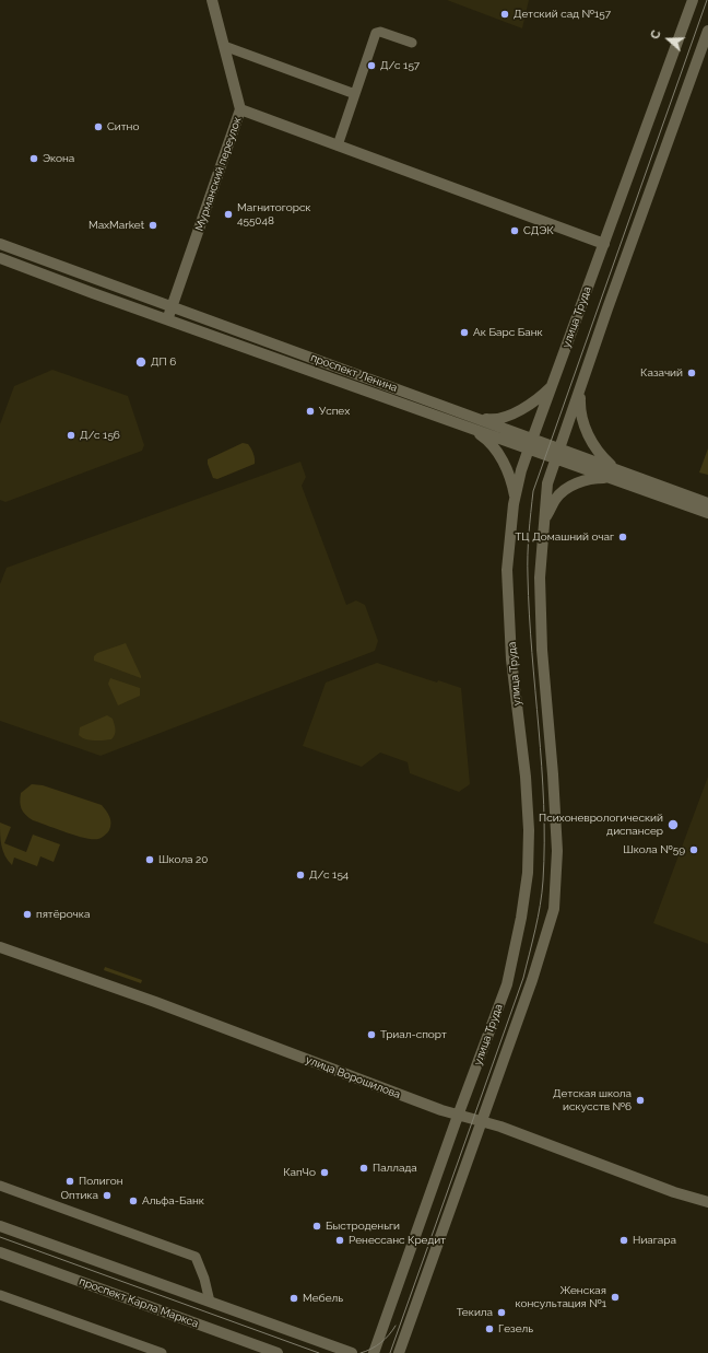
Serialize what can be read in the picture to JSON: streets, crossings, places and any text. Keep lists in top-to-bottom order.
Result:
{
  "streets": {
    "main road": [
      "Мурманский переулок",
      "улица Труда",
      "проспект Ленина",
      "улица Ворошилова",
      "проспект Карла Маркса"
    ]
  },
  "crossings": [
    ["Мурманский переулок", "проспект Ленина"],
    ["улица Труда", "проспект Ленина"],
    ["улица Труда", "улица Ворошилова"]
  ],
  "places": [
    "Детский сад №157",
    "Д/с 157",
    "Ситно",
    "Экона",
    "Магнитогорск 455048",
    "MaxMarket",
    "СДЭК",
    "Ак Барс Банк",
    "ДП 6",
    "Казачий",
    "Успех",
    "Д/с 156",
    "ТЦ Домашний очаг",
    "Психоневрологический диспансер",
    "Школа №59",
    "Школа 20",
    "Д/с 154",
    "пятёрочка",
    "Триал-спорт",
    "Детская школа искусств №6",
    "Паллада",
    "КапЧо",
    "Полигон",
    "Оптика",
    "Альфа-Банк",
    "Быстроденьги",
    "Ренессанс Кредит",
    "Ниагара",
    "Женская консультация №1",
    "Мебель",
    "Текила",
    "Гезель"
  ],
  "north": "left"
}
